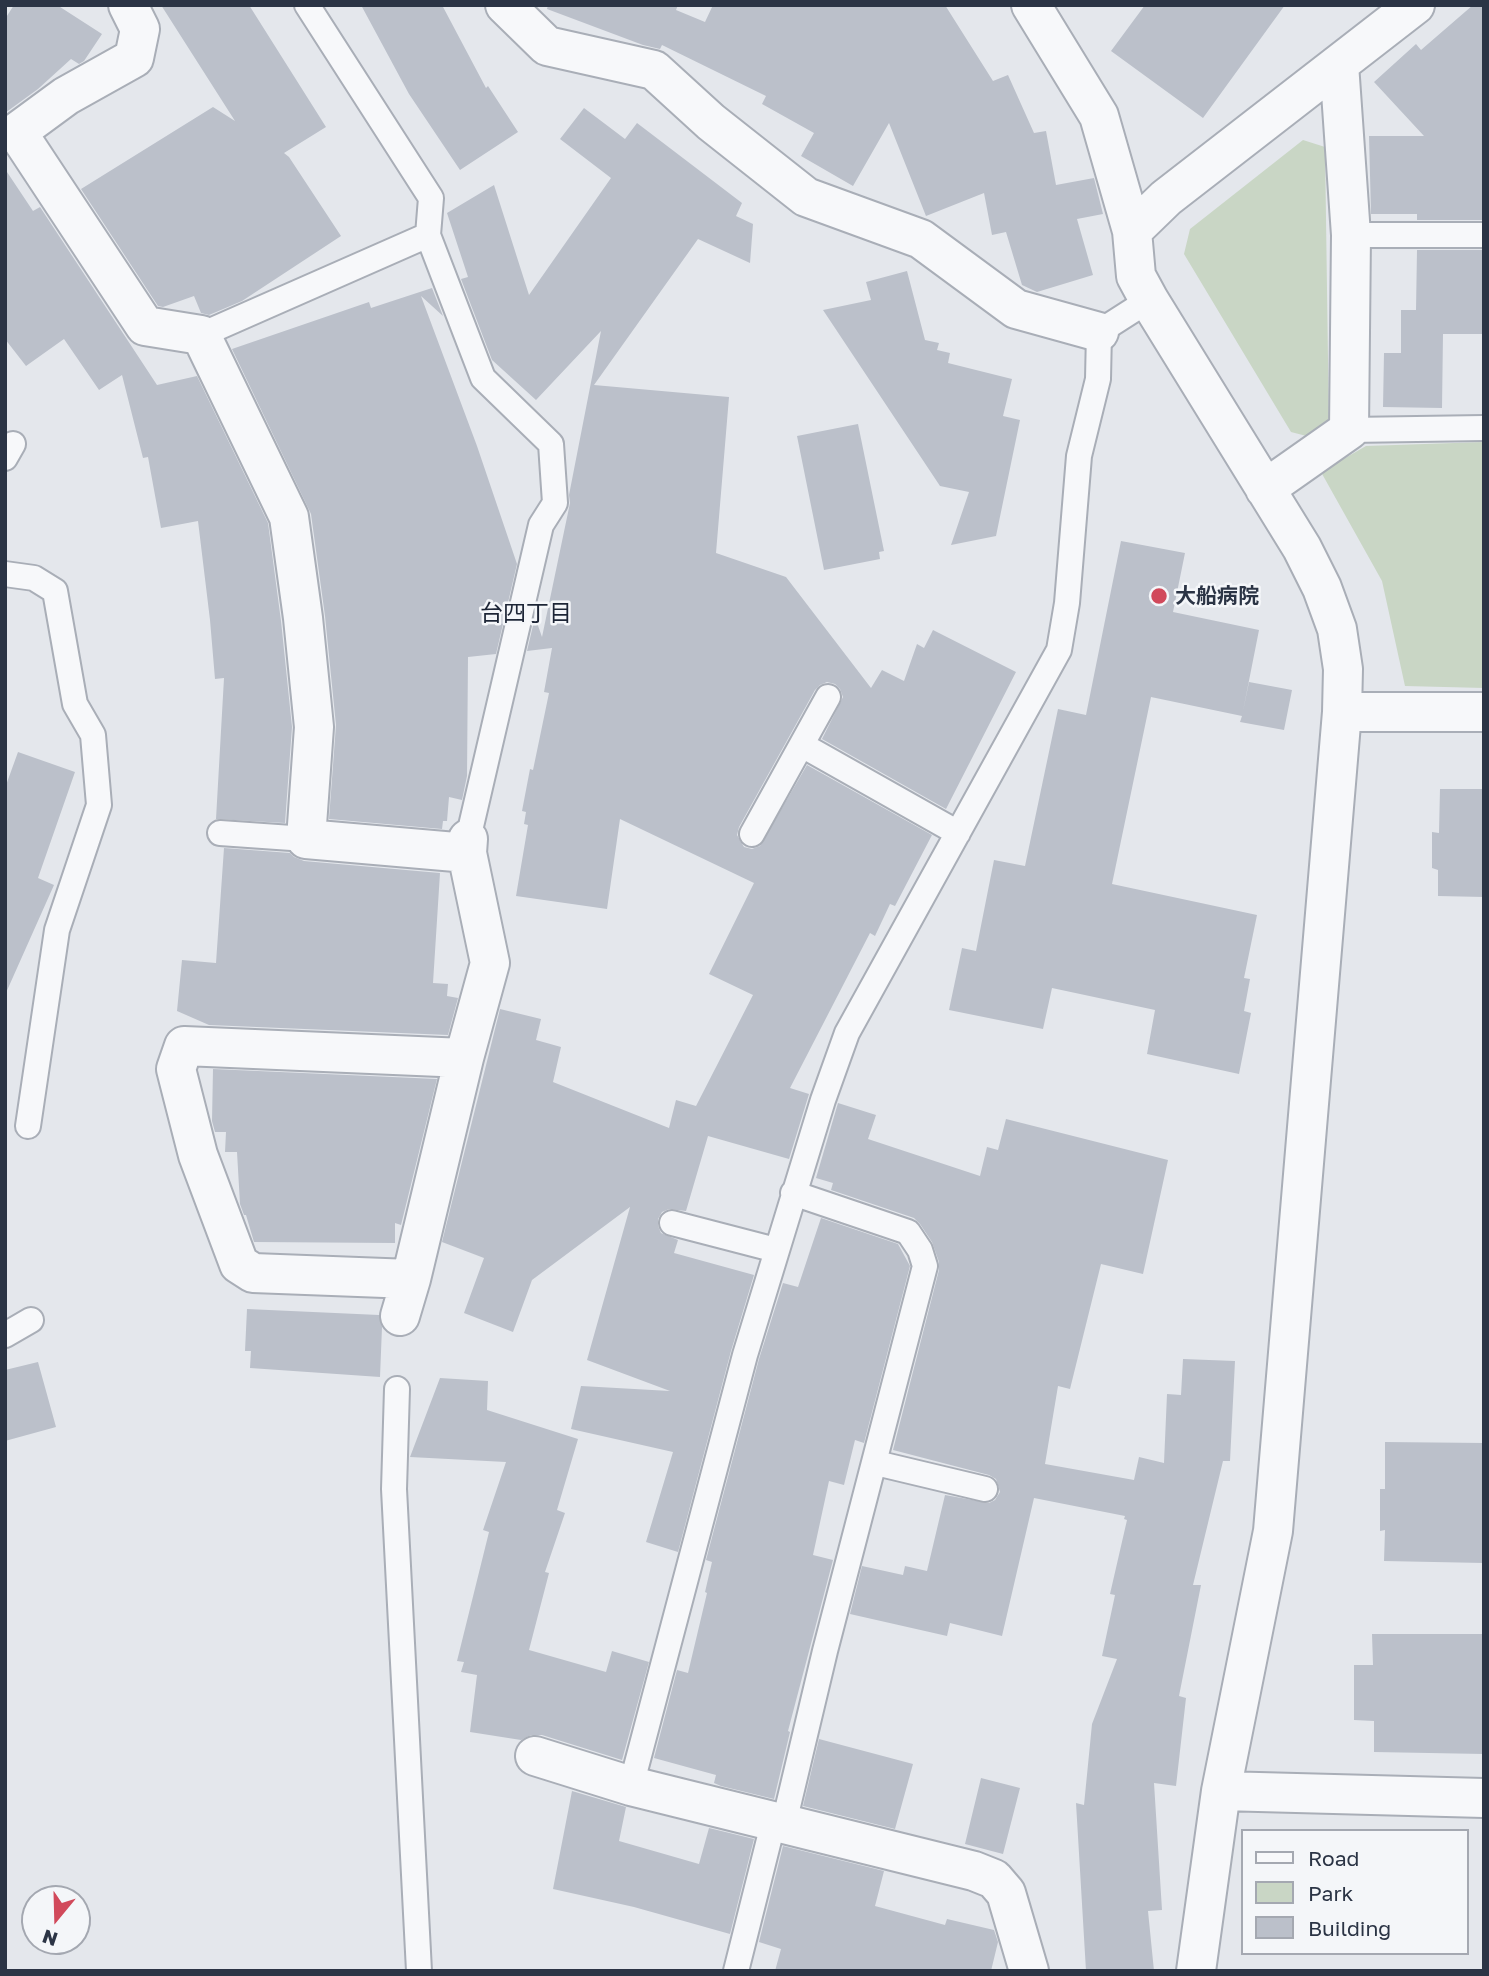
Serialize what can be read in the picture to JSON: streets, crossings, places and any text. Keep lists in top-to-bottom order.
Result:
{
  "districts": ["台四丁目"],
  "places": ["大船病院"],
  "legend": ["Road", "Park", "Building"],
  "north": "bottom"
}
